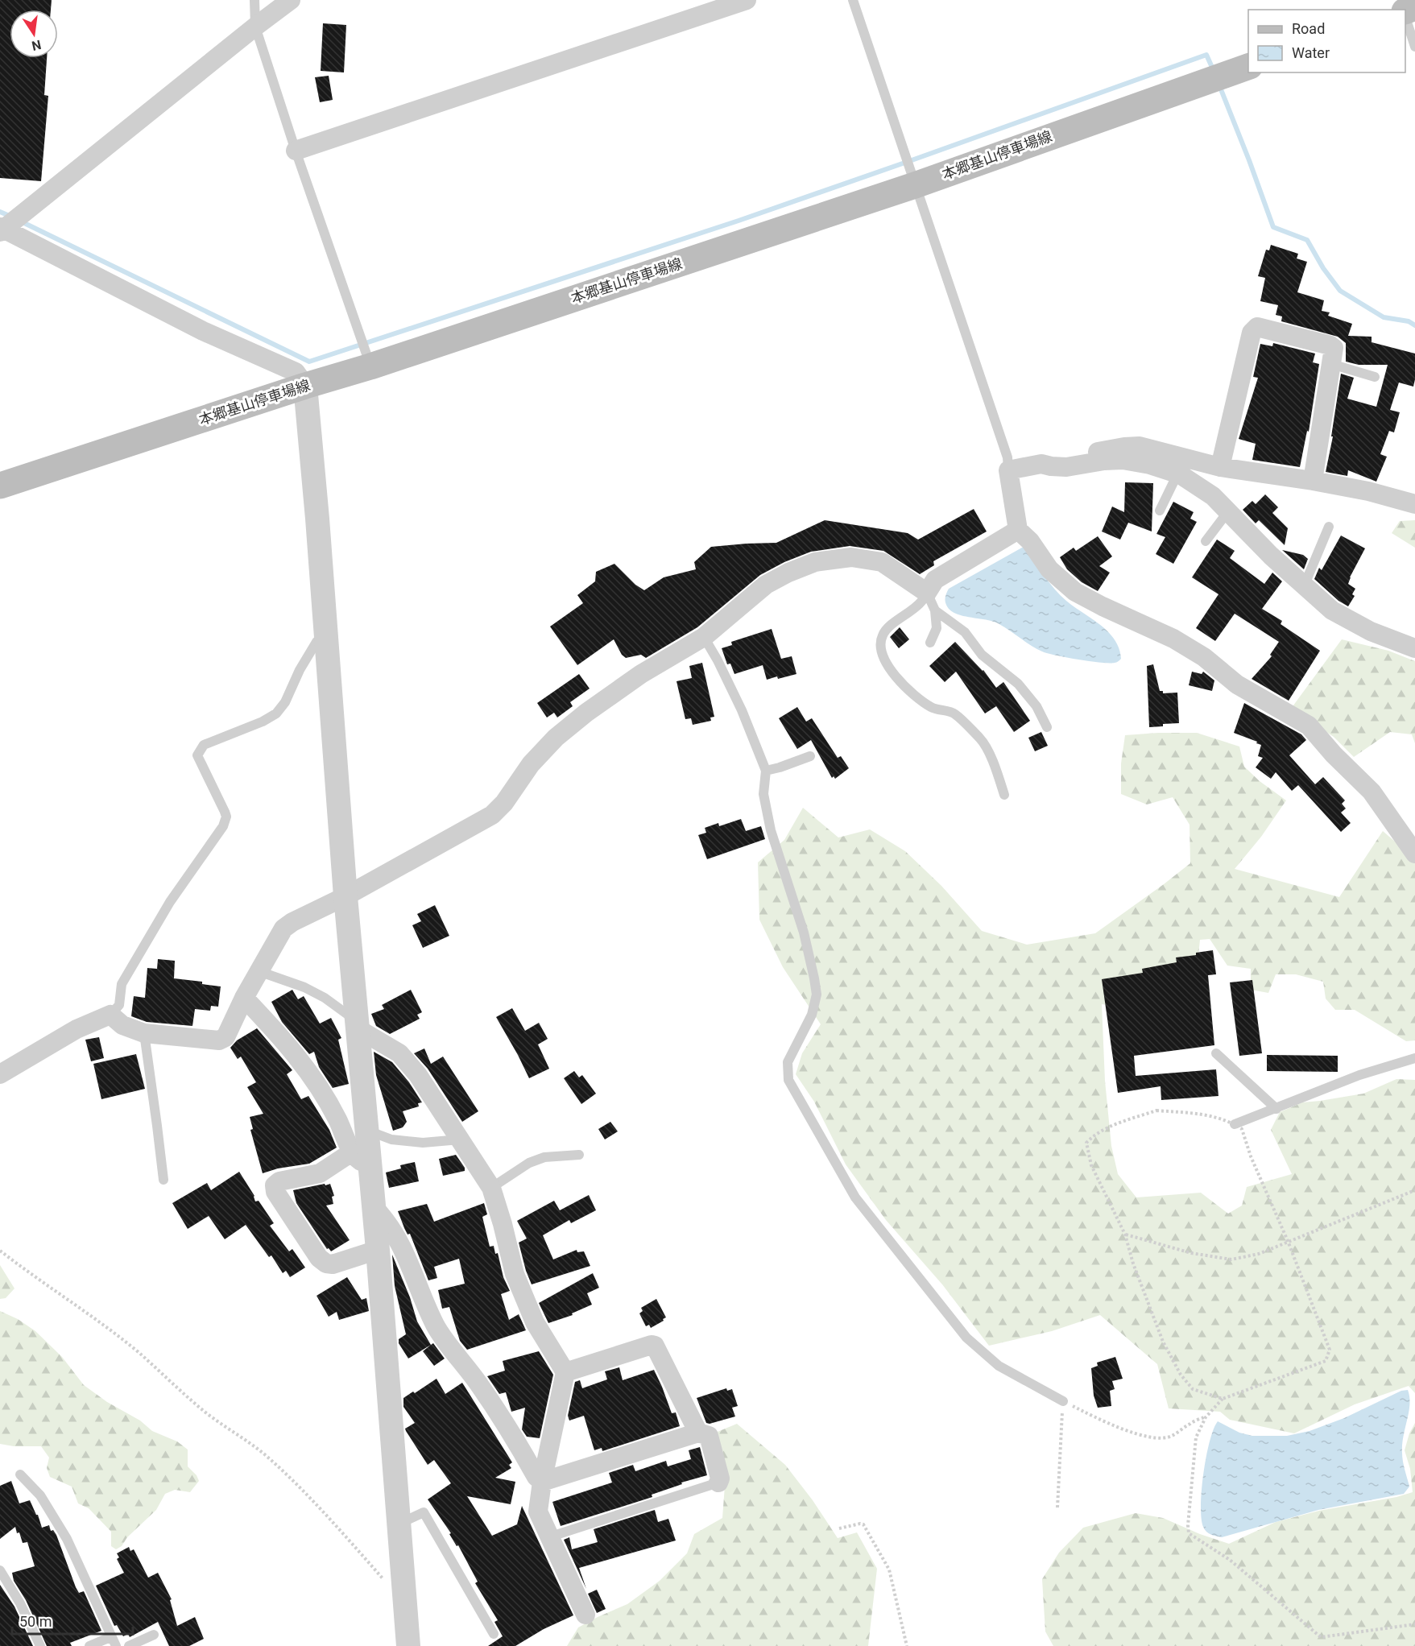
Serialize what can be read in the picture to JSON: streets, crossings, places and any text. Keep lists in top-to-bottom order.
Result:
{
  "streets": {
    "main road": ["本郷基山停車場線"]
  },
  "legend": ["Road", "Water"],
  "scale_bar": "50 m",
  "north": "bottom"
}
